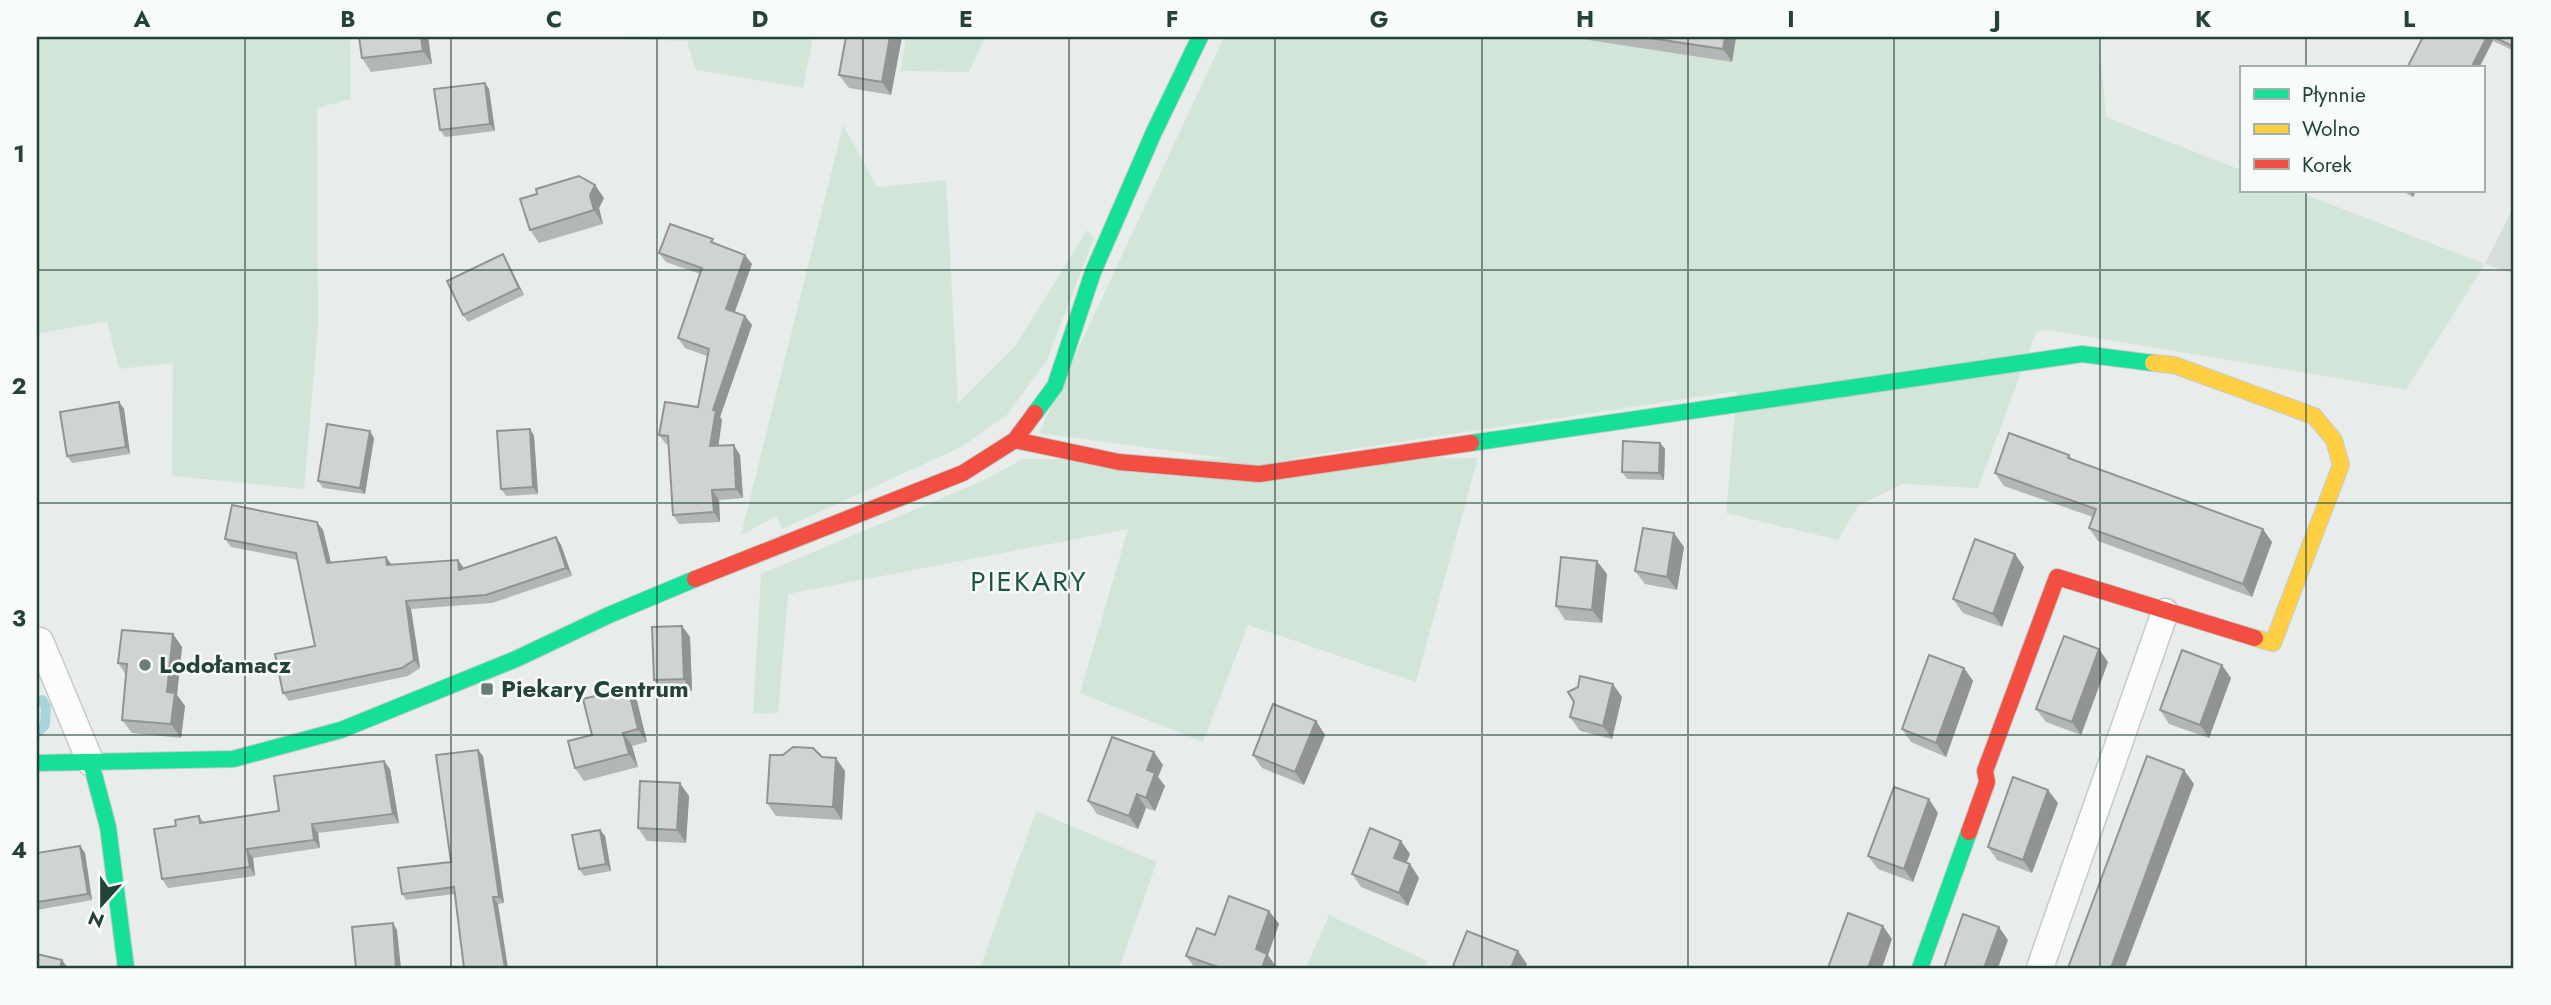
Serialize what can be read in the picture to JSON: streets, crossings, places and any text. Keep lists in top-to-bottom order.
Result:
{
  "districts": ["PIEKARY"],
  "places": {
    "other": ["Lodołamacz"],
    "transit": ["Piekary Centrum"]
  },
  "legend": ["Płynnie", "Wolno", "Korek"],
  "north": "bottom",
  "grid": {
    "columns": [
      "A",
      "B",
      "C",
      "D",
      "E",
      "F",
      "G",
      "H",
      "I",
      "J",
      "K",
      "L"
    ],
    "rows": [
      "1",
      "2",
      "3",
      "4"
    ]
  }
}
